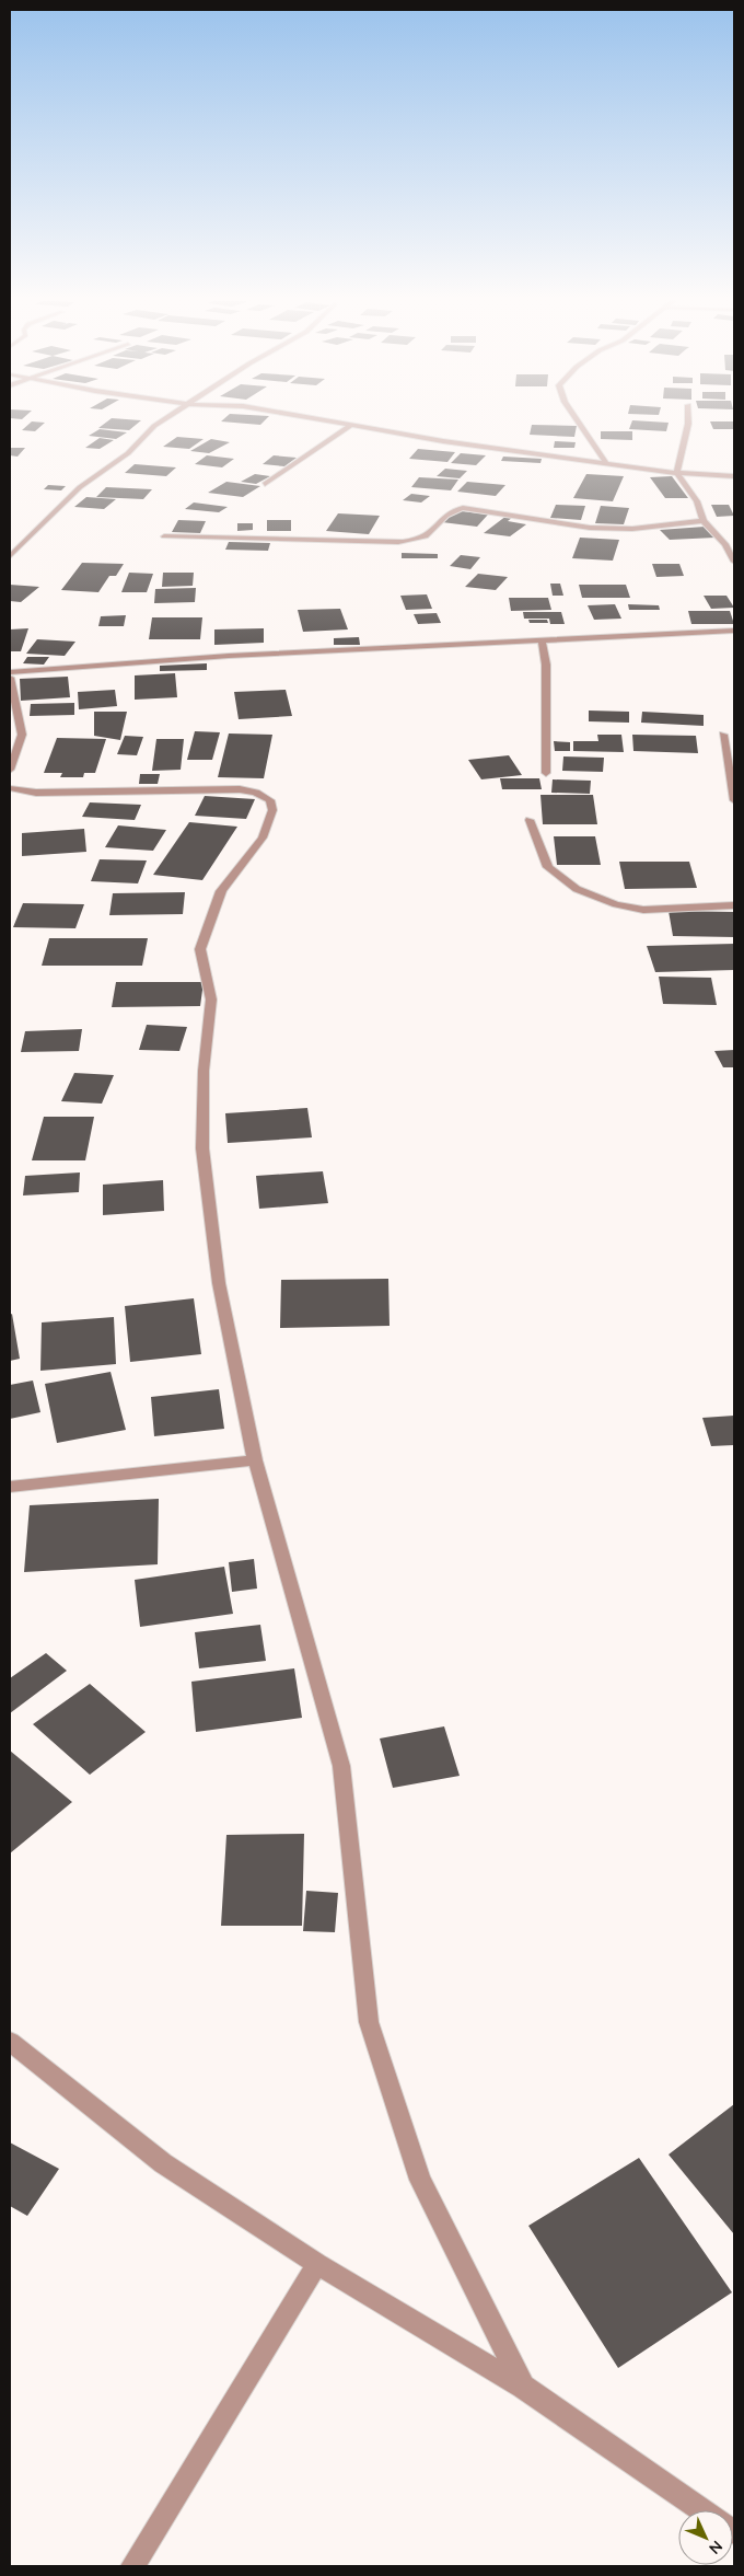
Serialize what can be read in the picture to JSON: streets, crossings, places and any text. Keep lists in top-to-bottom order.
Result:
{
  "north": "bottom right"
}
